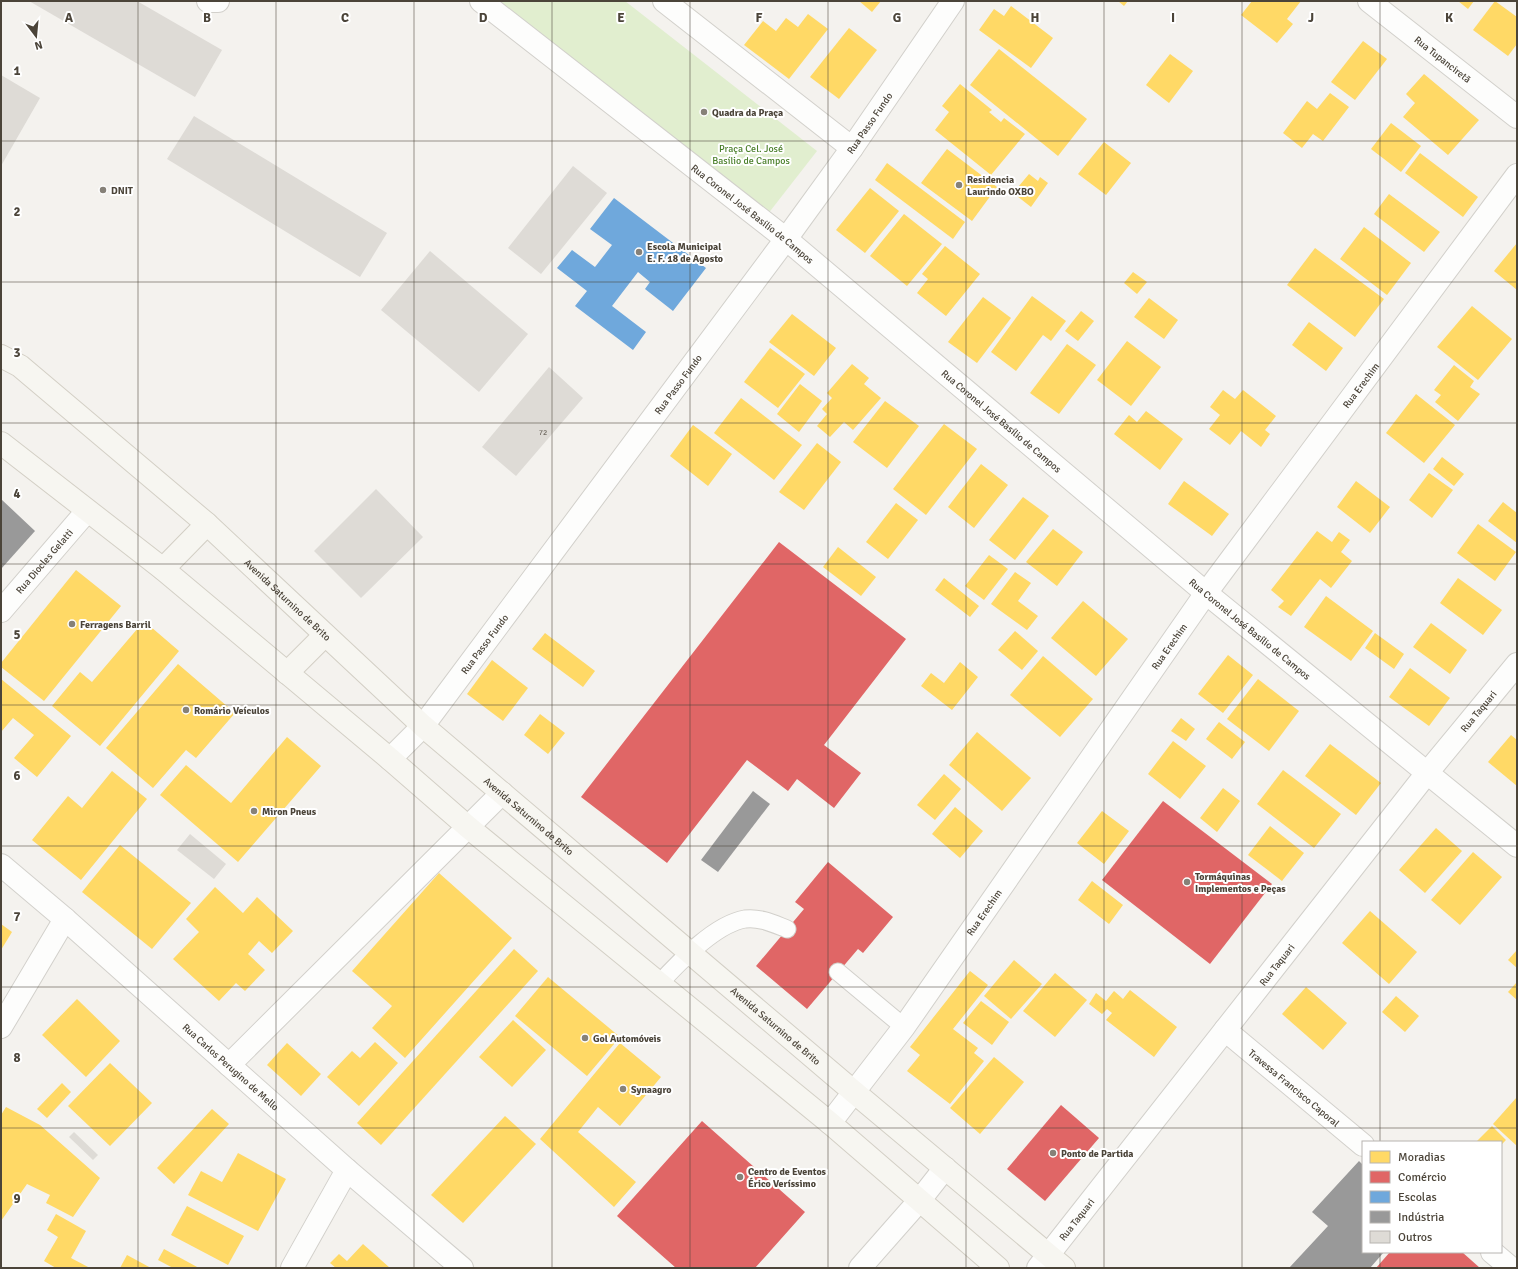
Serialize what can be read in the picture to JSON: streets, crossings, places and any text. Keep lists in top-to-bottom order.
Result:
{
  "streets": {
    "main road": ["Avenida Saturnino de Brito"],
    "street": [
      "Rua Tupanciretã",
      "Rua Passo Fundo",
      "Rua Coronel José Basílio de Campos",
      "Rua Erechim",
      "Rua Diocles Gelatti",
      "Rua Taquari",
      "Rua Carlos Perugino de Mello",
      "Travessa Francisco Caporal"
    ]
  },
  "crossings": [
    ["Rua Passo Fundo", "Rua Coronel José Basílio de Campos"],
    ["Rua Passo Fundo", "Avenida Saturnino de Brito"],
    ["Rua Coronel José Basílio de Campos", "Rua Erechim"],
    ["Rua Coronel José Basílio de Campos", "Rua Taquari"],
    ["Rua Erechim", "Avenida Saturnino de Brito"],
    ["Avenida Saturnino de Brito", "Rua Taquari"],
    ["Rua Taquari", "Travessa Francisco Caporal"]
  ],
  "parks": ["Praça Cel. José Basílio de Campos"],
  "places": [
    "Quadra da Praça",
    "Residencia Laurindo OXBO",
    "DNIT",
    "Escola Municipal E. F. 18 de Agosto",
    "Ferragens Barril",
    "Romário Veículos",
    "Miron Pneus",
    "Tormáquinas Implementos e Peças",
    "Gol Automóveis",
    "Synaagro",
    "Ponto de Partida",
    "Centro de Eventos Érico Veríssimo"
  ],
  "house_numbers": ["72"],
  "legend": [
    "Moradias",
    "Comércio",
    "Escolas",
    "Indústria",
    "Outros"
  ],
  "north": "bottom",
  "grid": {
    "columns": [
      "A",
      "B",
      "C",
      "D",
      "E",
      "F",
      "G",
      "H",
      "I",
      "J",
      "K"
    ],
    "rows": [
      "1",
      "2",
      "3",
      "4",
      "5",
      "6",
      "7",
      "8",
      "9"
    ]
  }
}
